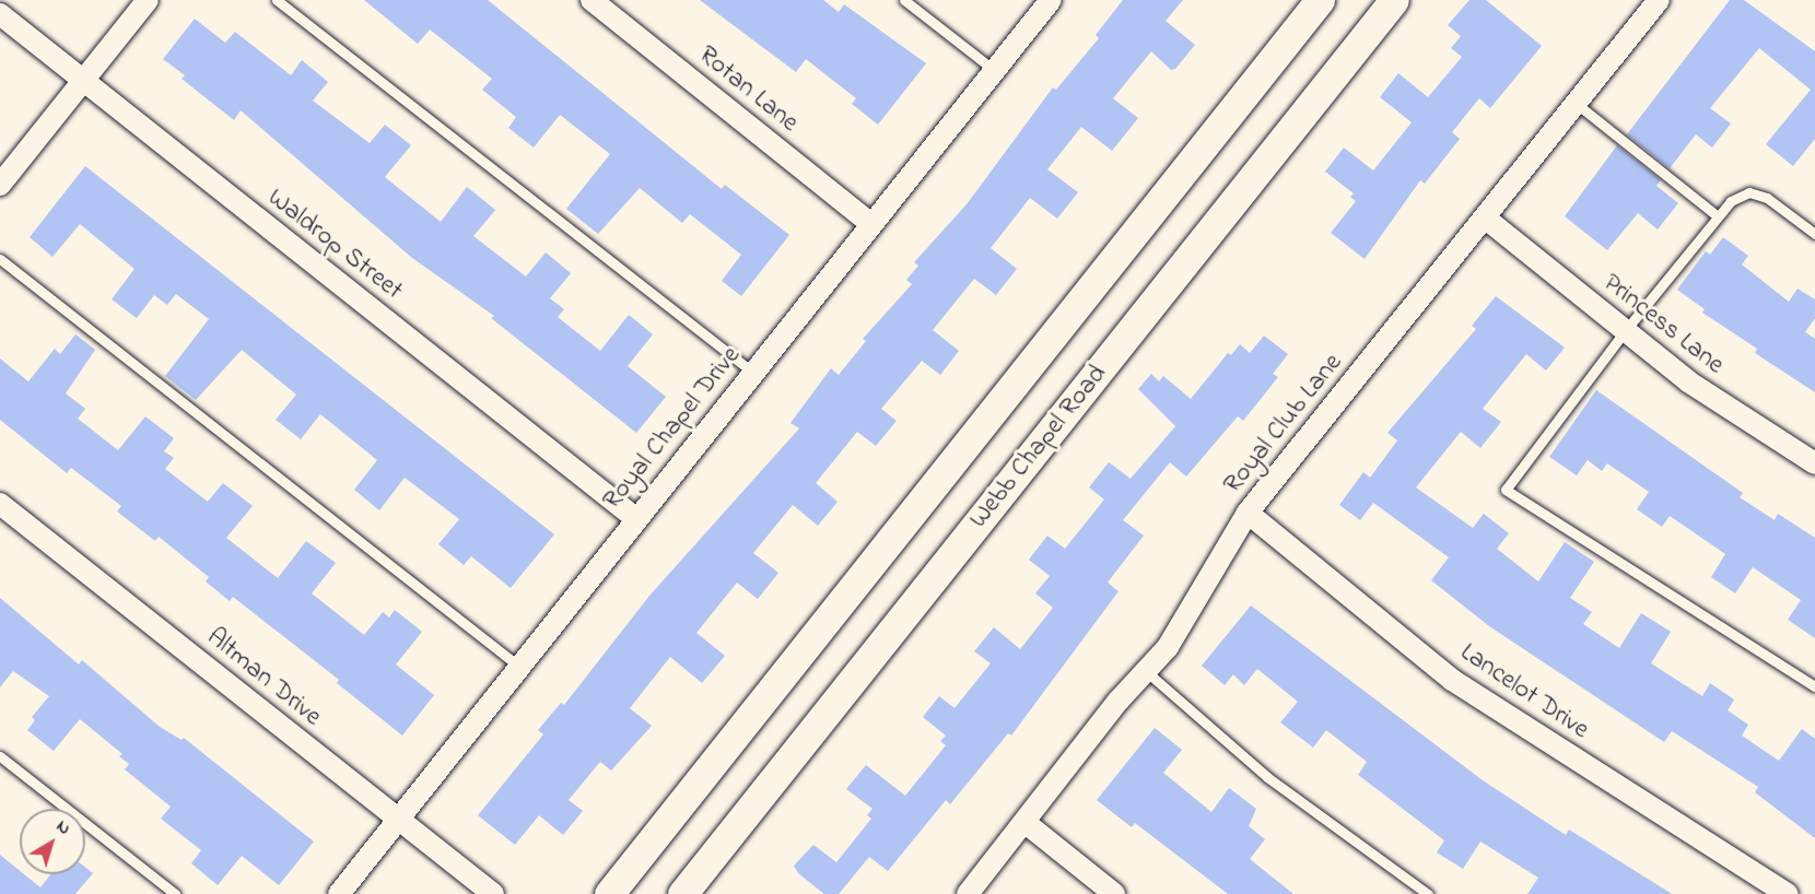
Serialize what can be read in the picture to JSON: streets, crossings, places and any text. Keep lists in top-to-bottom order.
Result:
{
  "streets": {
    "main road": ["Webb Chapel Road"],
    "street": [
      "Rotan Lane",
      "Waldrop Street",
      "Princess Lane",
      "Royal Club Lane",
      "Royal Chapel Drive",
      "Altman Drive",
      "Lancelot Drive"
    ]
  },
  "crossings": [
    ["Rotan Lane", "Royal Chapel Drive"],
    ["Waldrop Street", "Royal Chapel Drive"],
    ["Princess Lane", "Royal Club Lane"],
    ["Royal Club Lane", "Lancelot Drive"],
    ["Royal Chapel Drive", "Altman Drive"]
  ],
  "north": "top right"
}
